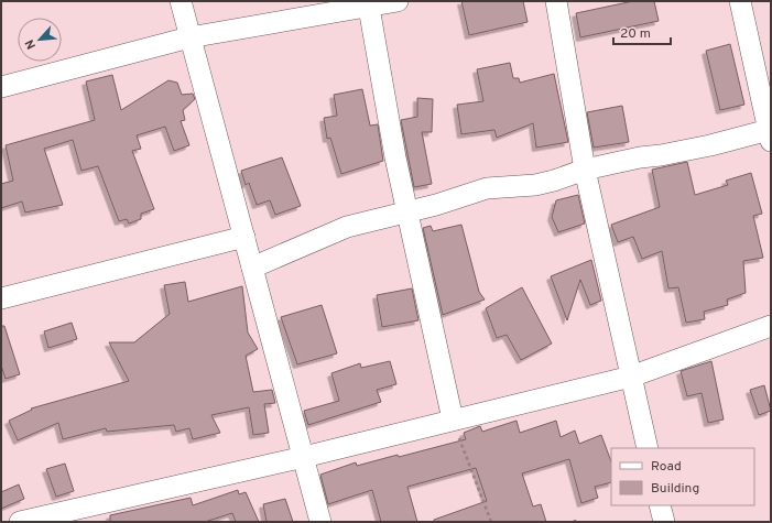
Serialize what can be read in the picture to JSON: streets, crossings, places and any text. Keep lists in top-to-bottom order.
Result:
{
  "legend": ["Road", "Building"],
  "scale_bar": "20 m",
  "north": "bottom left"
}
